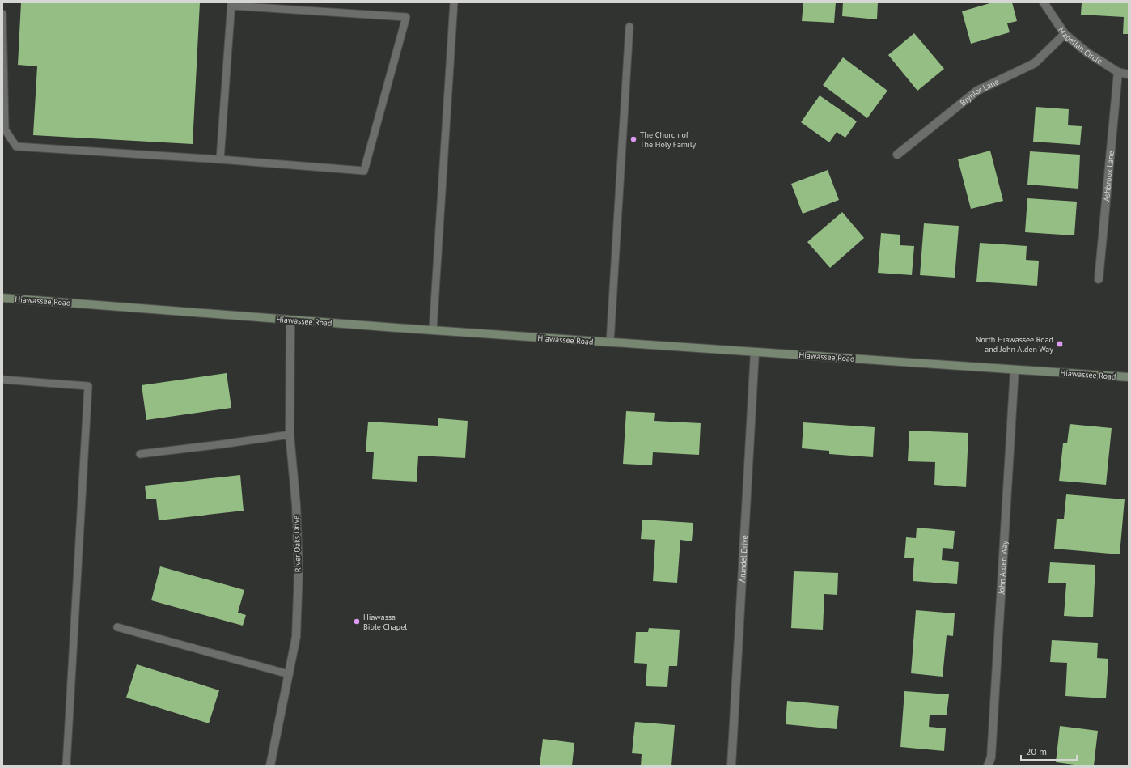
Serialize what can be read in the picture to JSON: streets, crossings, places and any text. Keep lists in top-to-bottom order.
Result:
{
  "streets": {
    "main road": ["Hiawassee Road"],
    "street": [
      "Magellan Circle",
      "Brynlor Lane",
      "Ashbrook Lane",
      "River Oaks Drive",
      "Arundel Drive",
      "John Alden Way"
    ]
  },
  "crossings": [
    ["Magellan Circle", "Brynlor Lane"],
    ["Magellan Circle", "Ashbrook Lane"],
    ["Hiawassee Road", "River Oaks Drive"],
    ["Hiawassee Road", "Arundel Drive"],
    ["Hiawassee Road", "John Alden Way"]
  ],
  "places": {
    "other": ["The Church of The Holy Family", "Hiawassa Bible Chapel"],
    "transit": ["North Hiawassee Road and John Alden Way"]
  },
  "scale_bar": "20 m"
}
